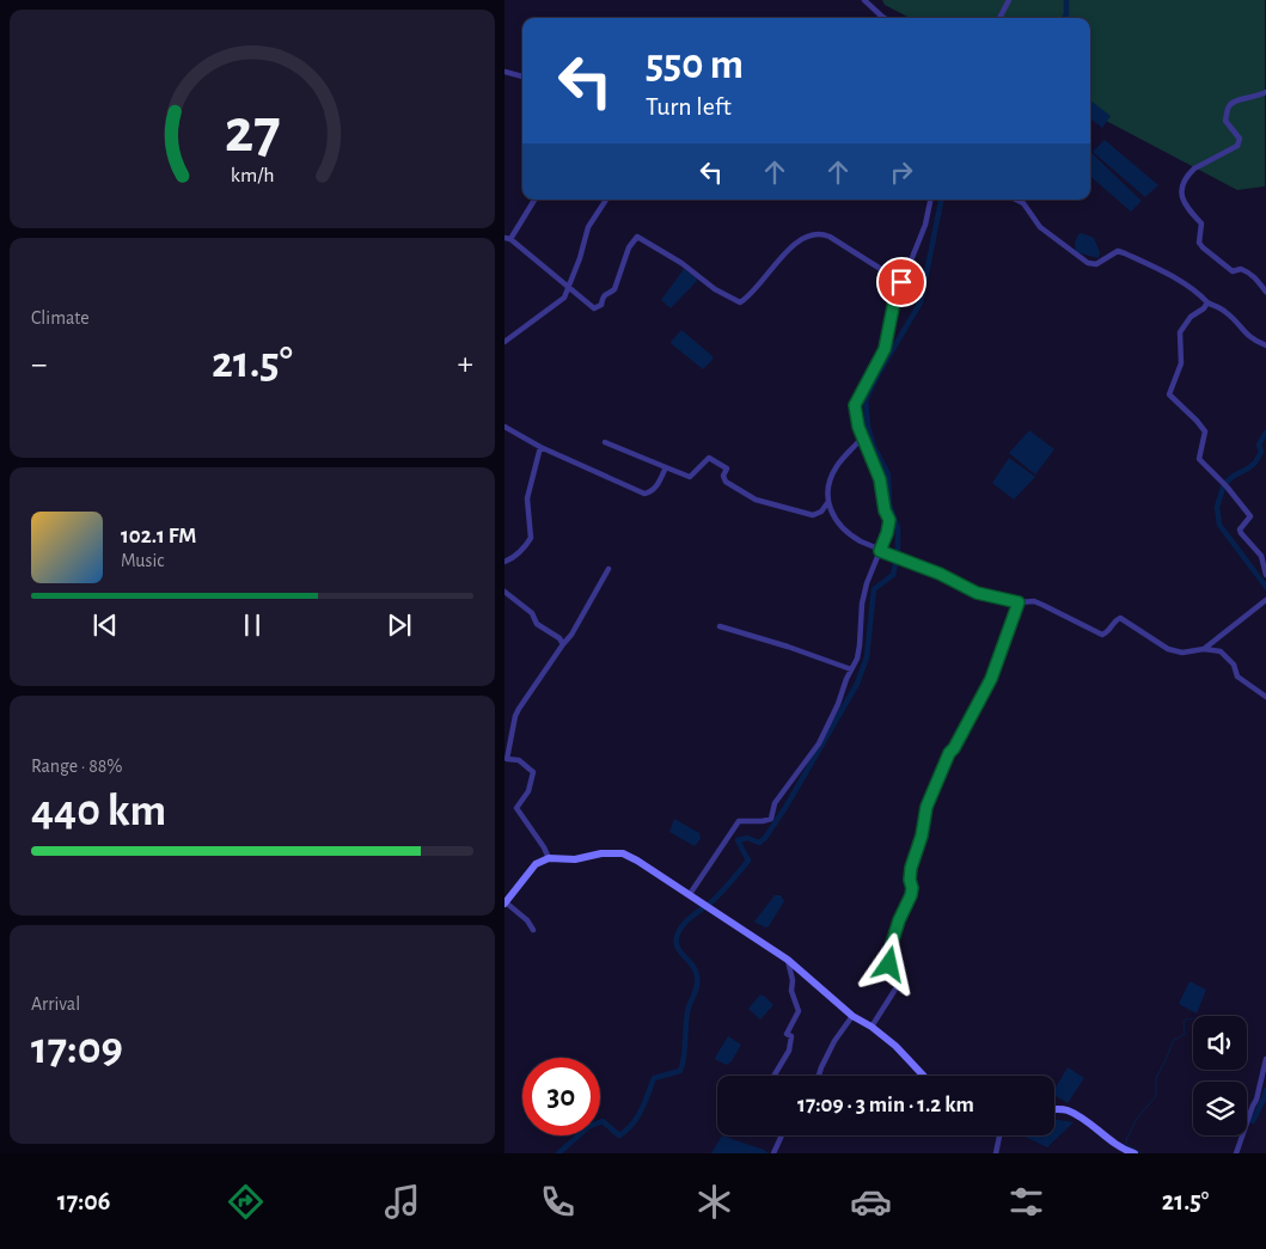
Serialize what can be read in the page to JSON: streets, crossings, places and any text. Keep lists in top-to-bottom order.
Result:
{
  "page": {
    "turn": ["550 m", "Turn left"],
    "tile": [
      "Climate",
      ["Range · 88%", "440 km"],
      ["Arrival", "17:09"]
    ],
    "heat": ["−", "21.5°", "+"],
    "song": ["102.1 FM", "Music"],
    "limit": "30",
    "trip": "17:09 · 3 min · 1.2 km",
    "tabs": ["17:06", "21.5°"],
    "gauge": ["27", "km/h"]
  }
}
